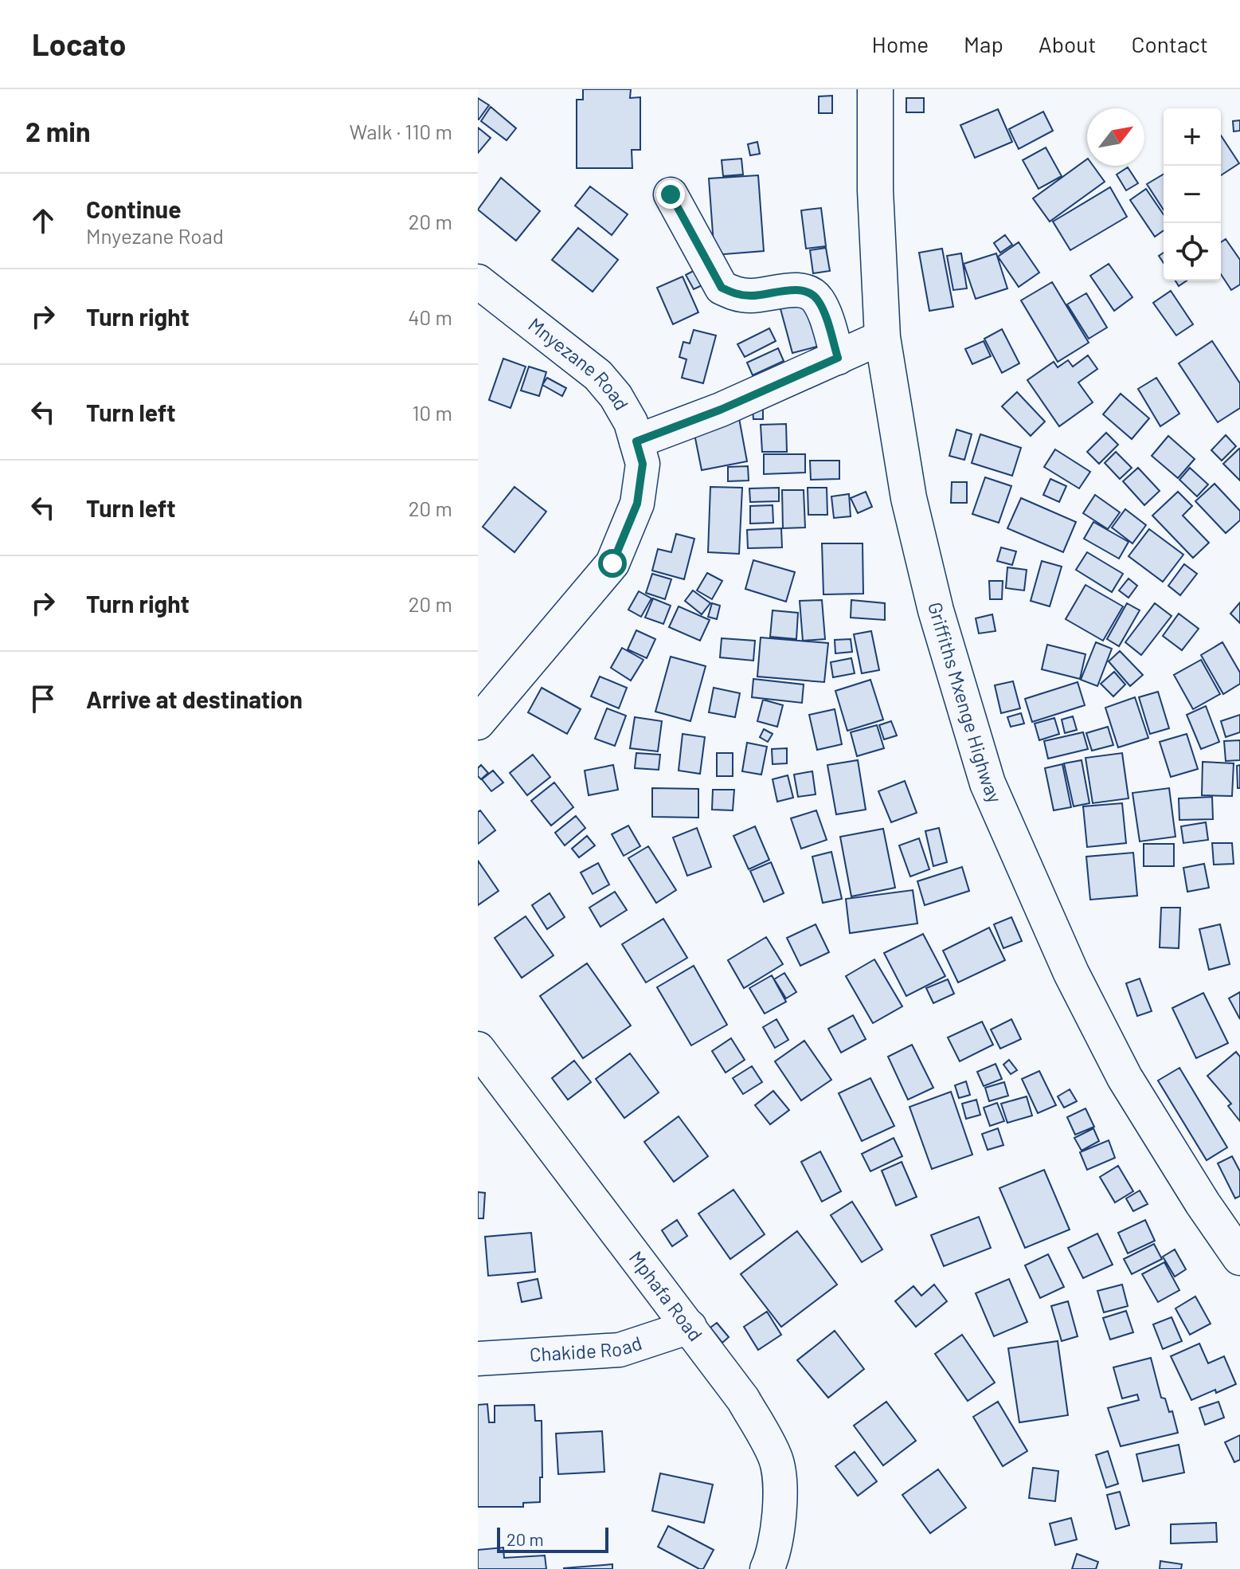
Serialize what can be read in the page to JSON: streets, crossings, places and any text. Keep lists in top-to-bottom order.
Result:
{
  "streets": {
    "street": [
      "Mnyezane Road",
      "Griffiths Mxenge Highway",
      "Mphafa Road",
      "Chakide Road"
    ]
  },
  "crossings": [
    ["Mphafa Road", "Chakide Road"]
  ],
  "scale_bar": "20 m",
  "north": "top right",
  "page": {
    "header": "Locato",
    "nav": [
      "Home",
      "Map",
      "About",
      "Contact"
    ],
    "heading": ["2 min", "Walk · 110 m"],
    "map_buttons": ["+", "−"],
    "list": [
      ["Continue", "Mnyezane Road", "20 m"],
      ["Turn right", "40 m"],
      ["Turn left", "10 m"],
      ["Turn left", "20 m"],
      ["Turn right", "20 m"],
      "Arrive at destination"
    ],
    "scale": "20 m"
  }
}
